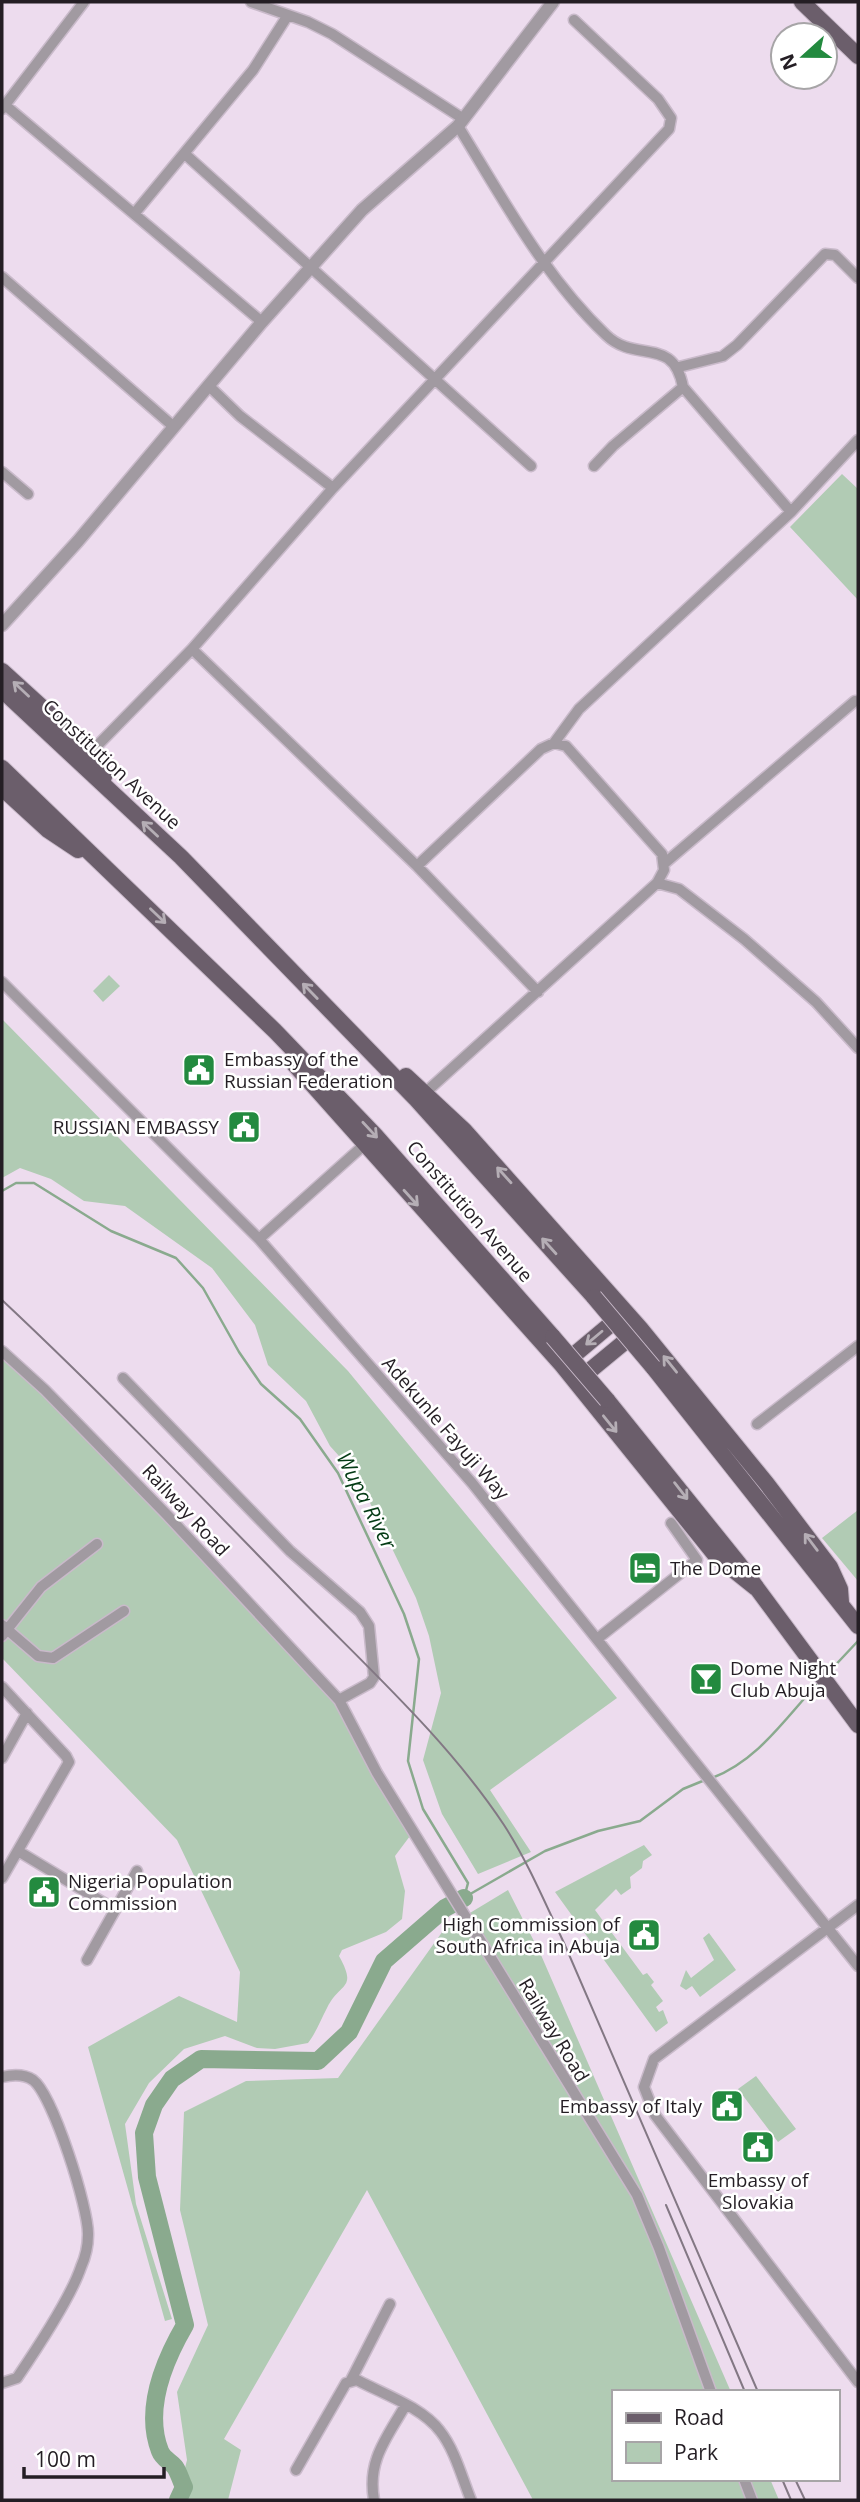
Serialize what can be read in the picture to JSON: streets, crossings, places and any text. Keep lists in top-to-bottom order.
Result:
{
  "streets": {
    "main road": ["Constitution Avenue"],
    "street": ["Adekunle Fayuji Way", "Railway Road"]
  },
  "water": ["Wupa River"],
  "places": {
    "public building": [
      "Embassy of the Russian Federation",
      "RUSSIAN EMBASSY",
      "Nigeria Population Commission",
      "High Commission of South Africa in Abuja",
      "Embassy of Italy",
      "Embassy of Slovakia"
    ],
    "hotel": ["The Dome"],
    "bar": ["Dome Night Club Abuja"]
  },
  "legend": ["Road", "Park"],
  "scale_bar": "100 m",
  "north": "left"
}
